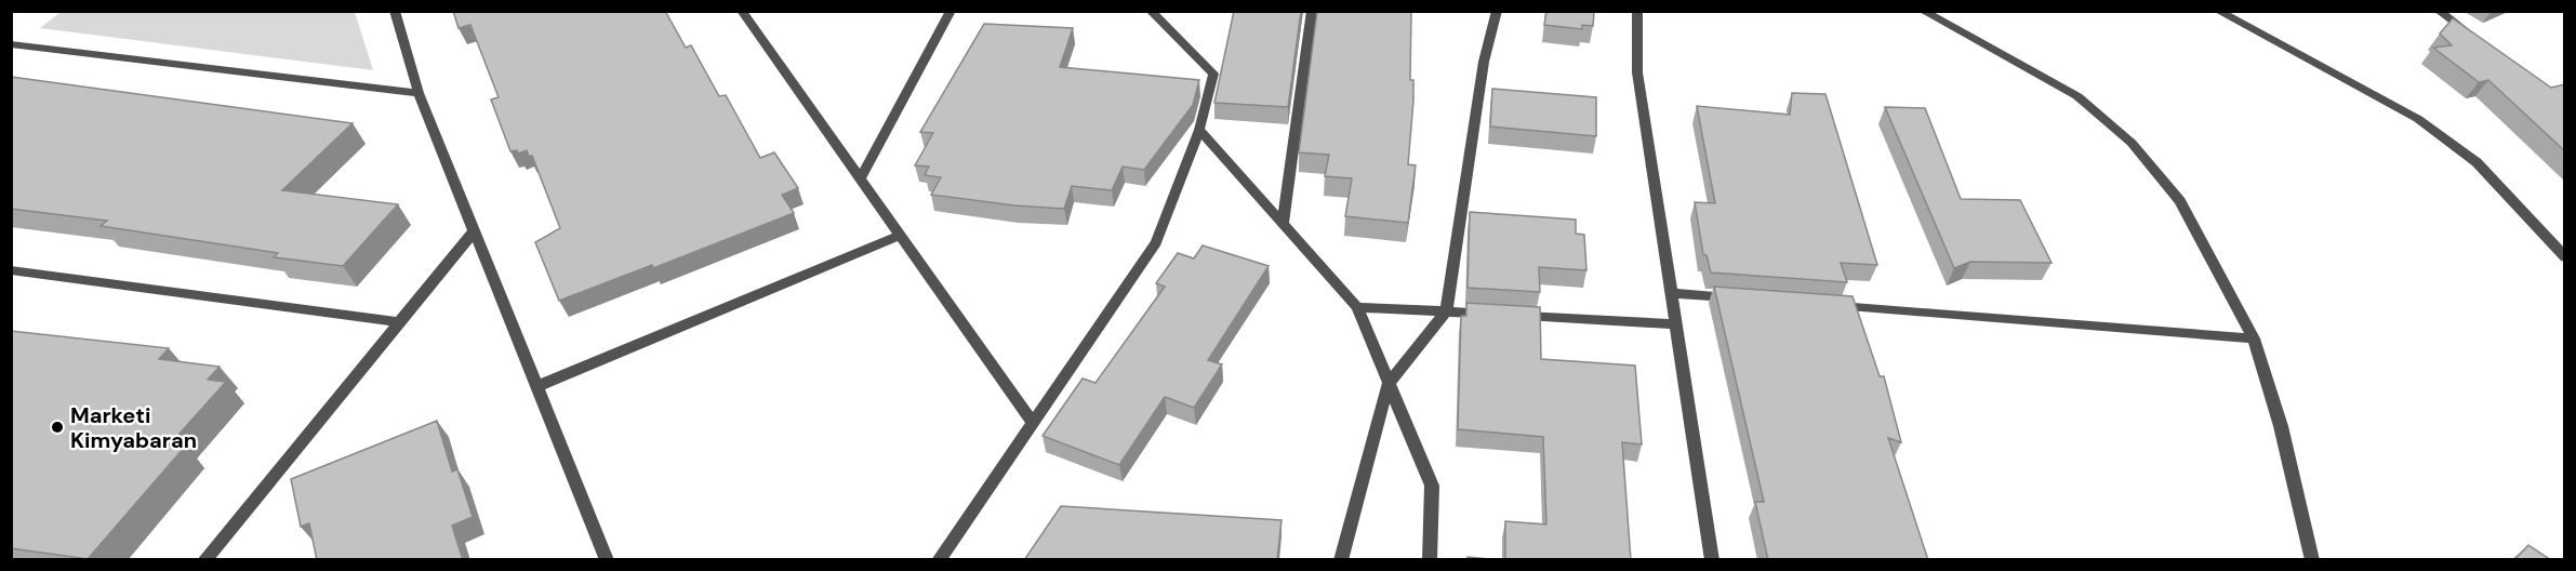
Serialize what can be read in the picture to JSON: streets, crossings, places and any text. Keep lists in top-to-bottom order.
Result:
{
  "places": ["Marketi Kimyabaran"]
}
